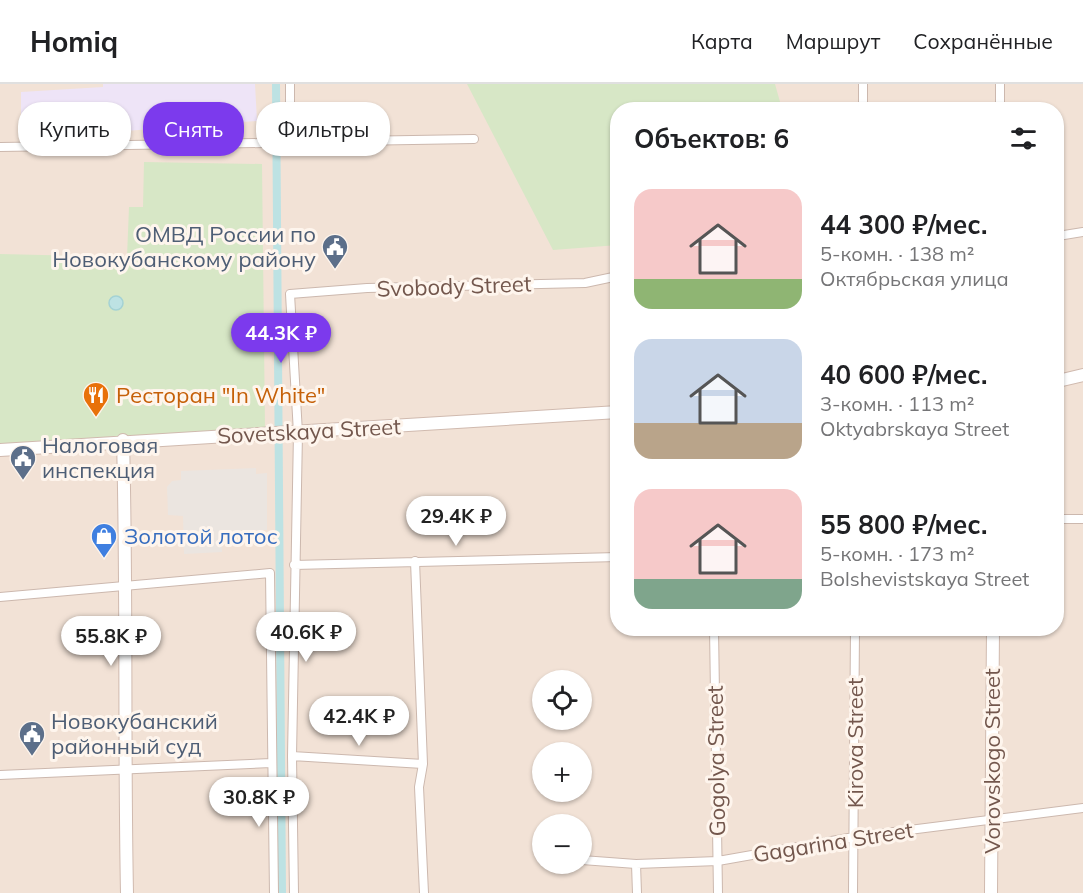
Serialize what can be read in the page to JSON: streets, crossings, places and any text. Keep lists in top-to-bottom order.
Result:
{
  "streets": {
    "main road": ["Sovetskaya Street", "Vorovskogo Street"],
    "street": [
      "Svobody Street",
      "Kirova Street",
      "Gogolya Street",
      "Gagarina Street"
    ]
  },
  "crossings": [
    ["Svobody Street", "Sovetskaya Street"],
    ["Kirova Street", "Gagarina Street"],
    ["Gogolya Street", "Gagarina Street"],
    ["Vorovskogo Street", "Gagarina Street"]
  ],
  "places": {
    "public building": ["ОМВД России по Новокубанскому району", "Налоговая инспекция", "Новокубанский районный суд"],
    "restaurant": ["Ресторан \"In White\""],
    "shop": ["Золотой лотос"]
  },
  "page": {
    "header": "Homiq",
    "nav": ["Карта", "Маршрут", "Сохранённые"],
    "chip": ["Купить", "Снять", "Фильтры"],
    "heading": "Объектов: 6",
    "list": [
      {
        "name": "44 300 ₽/мес.",
        "note": "5-комн. · 138 m² · Октябрьская улица"
      },
      {
        "name": "40 600 ₽/мес.",
        "note": "3-комн. · 113 m² · Oktyabrskaya Street"
      },
      {
        "name": "55 800 ₽/мес.",
        "note": "5-комн. · 173 m² · Bolshevistskaya Street"
      }
    ],
    "price": [
      "44.3K ₽",
      "29.4K ₽",
      "40.6K ₽",
      "55.8K ₽",
      "42.4K ₽",
      "30.8K ₽"
    ],
    "map_buttons": ["+", "−"]
  }
}
